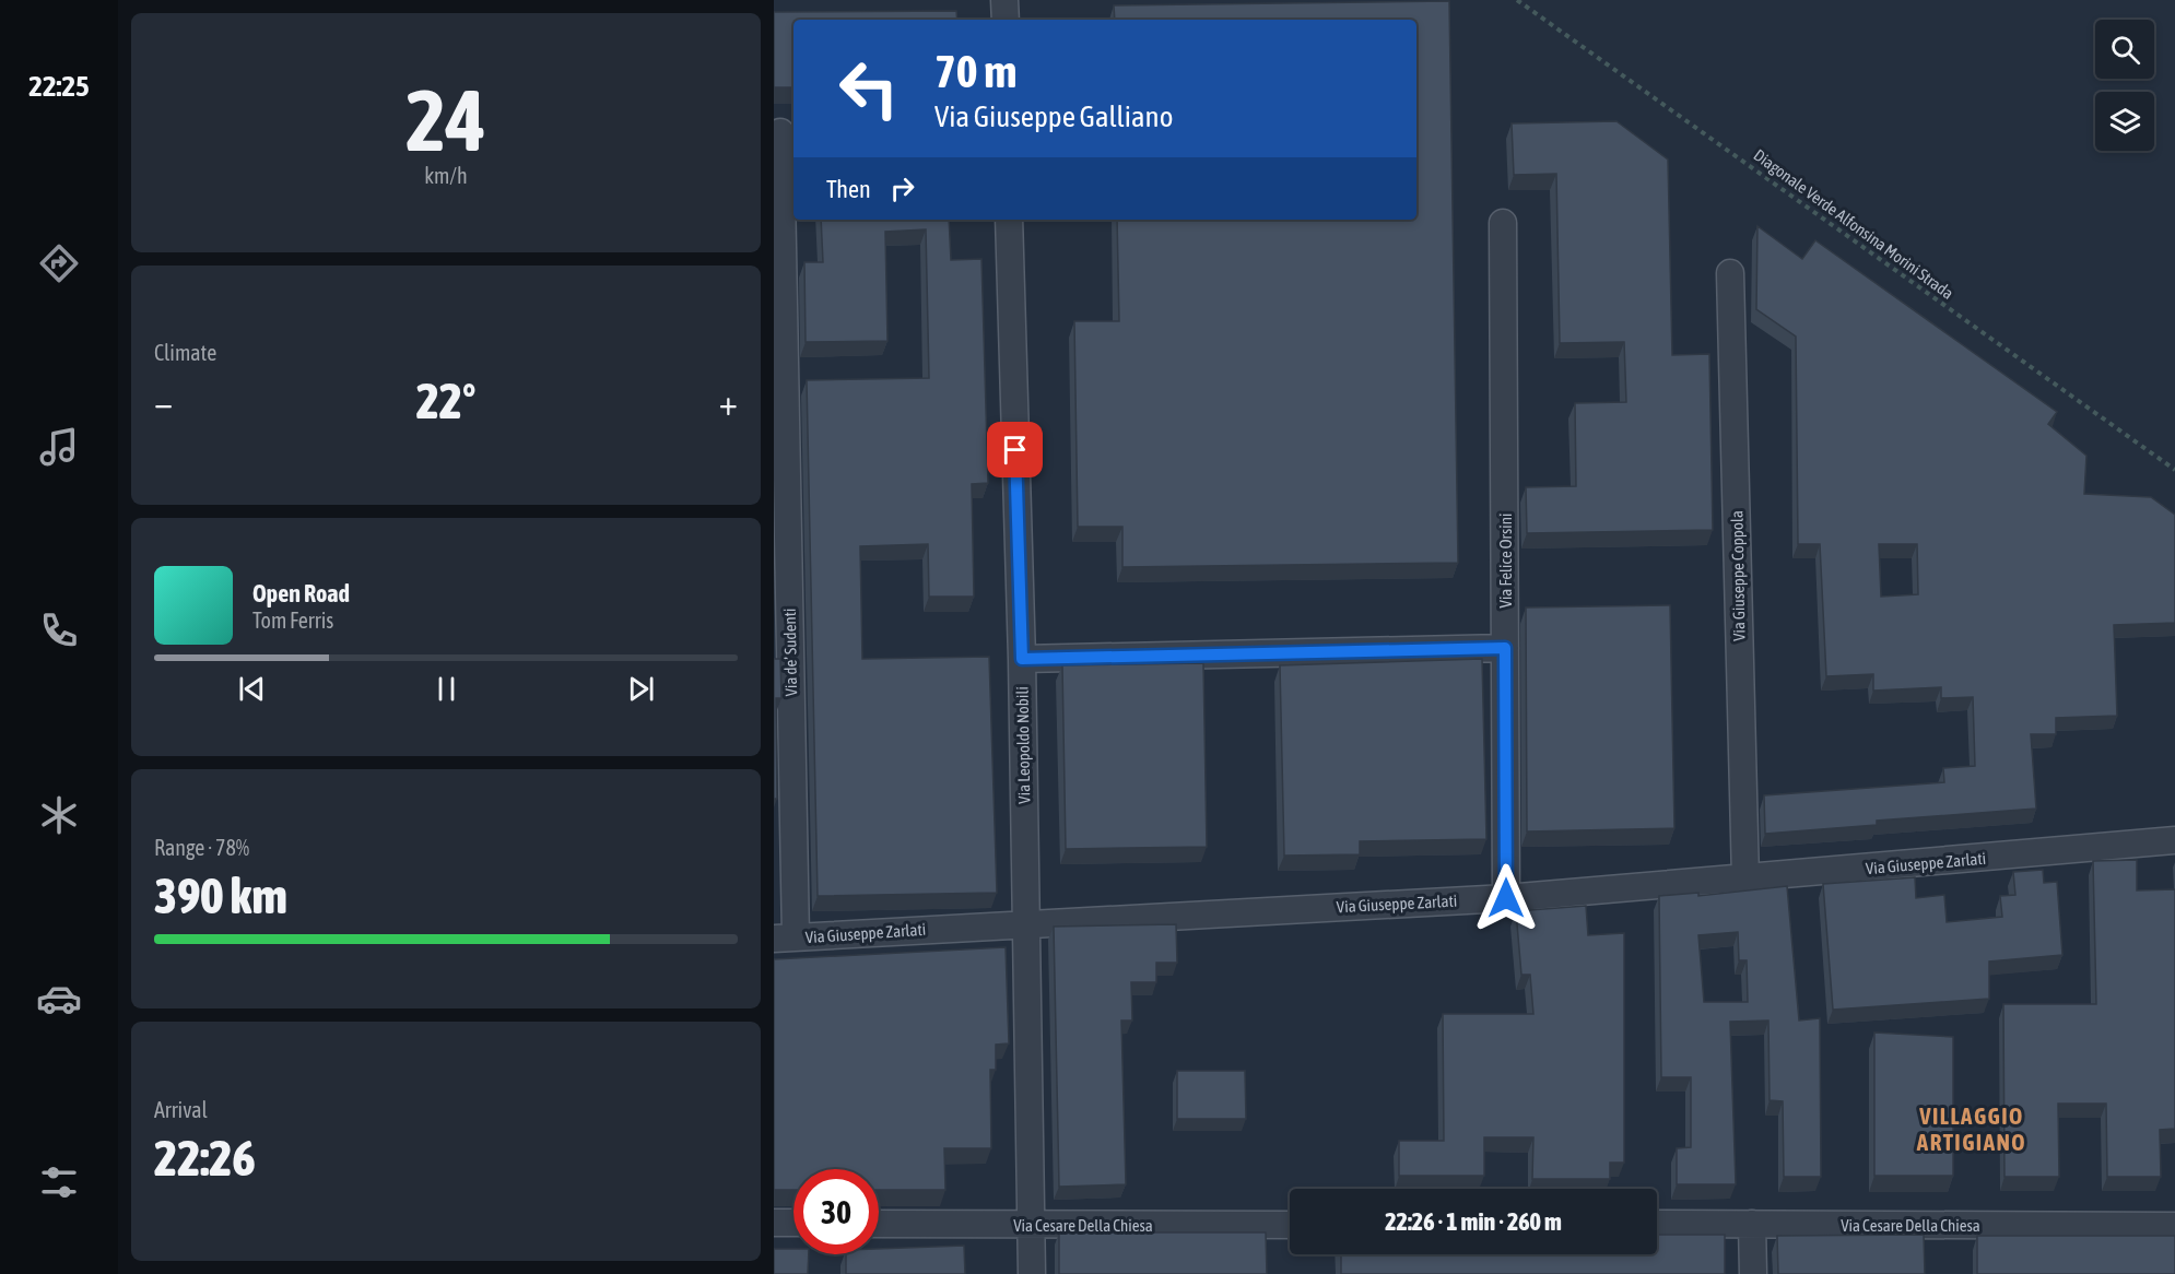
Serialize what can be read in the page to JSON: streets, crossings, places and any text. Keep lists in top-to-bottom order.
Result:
{
  "streets": {
    "street": [
      "Via Felice Orsini",
      "Via Giuseppe Coppola",
      "Via de’ Sudenti",
      "Via Leopoldo Nobili",
      "Via Giuseppe Zarlati",
      "Via Cesare Della Chiesa"
    ],
    "path": ["Diagonale Verde Alfonsina Morini Strada"]
  },
  "crossings": [
    ["Via Felice Orsini", "Via Giuseppe Zarlati"],
    ["Via Giuseppe Coppola", "Via Giuseppe Zarlati"],
    ["Via de’ Sudenti", "Via Giuseppe Zarlati"],
    ["Via Leopoldo Nobili", "Via Giuseppe Zarlati"],
    ["Via Leopoldo Nobili", "Via Cesare Della Chiesa"]
  ],
  "districts": ["VILLAGGIO ARTIGIANO"],
  "page": {
    "tabs": "22:25",
    "tile": [
      ["24", "km/h"],
      "Climate",
      ["Range · 78%", "390 km"],
      ["Arrival", "22:26"]
    ],
    "turn": ["70 m", "Via Giuseppe Galliano"],
    "then": "Then",
    "heat": ["−", "22°", "+"],
    "song": ["Open Road", "Tom Ferris"],
    "limit": "30",
    "trip": "22:26 · 1 min · 260 m"
  }
}
